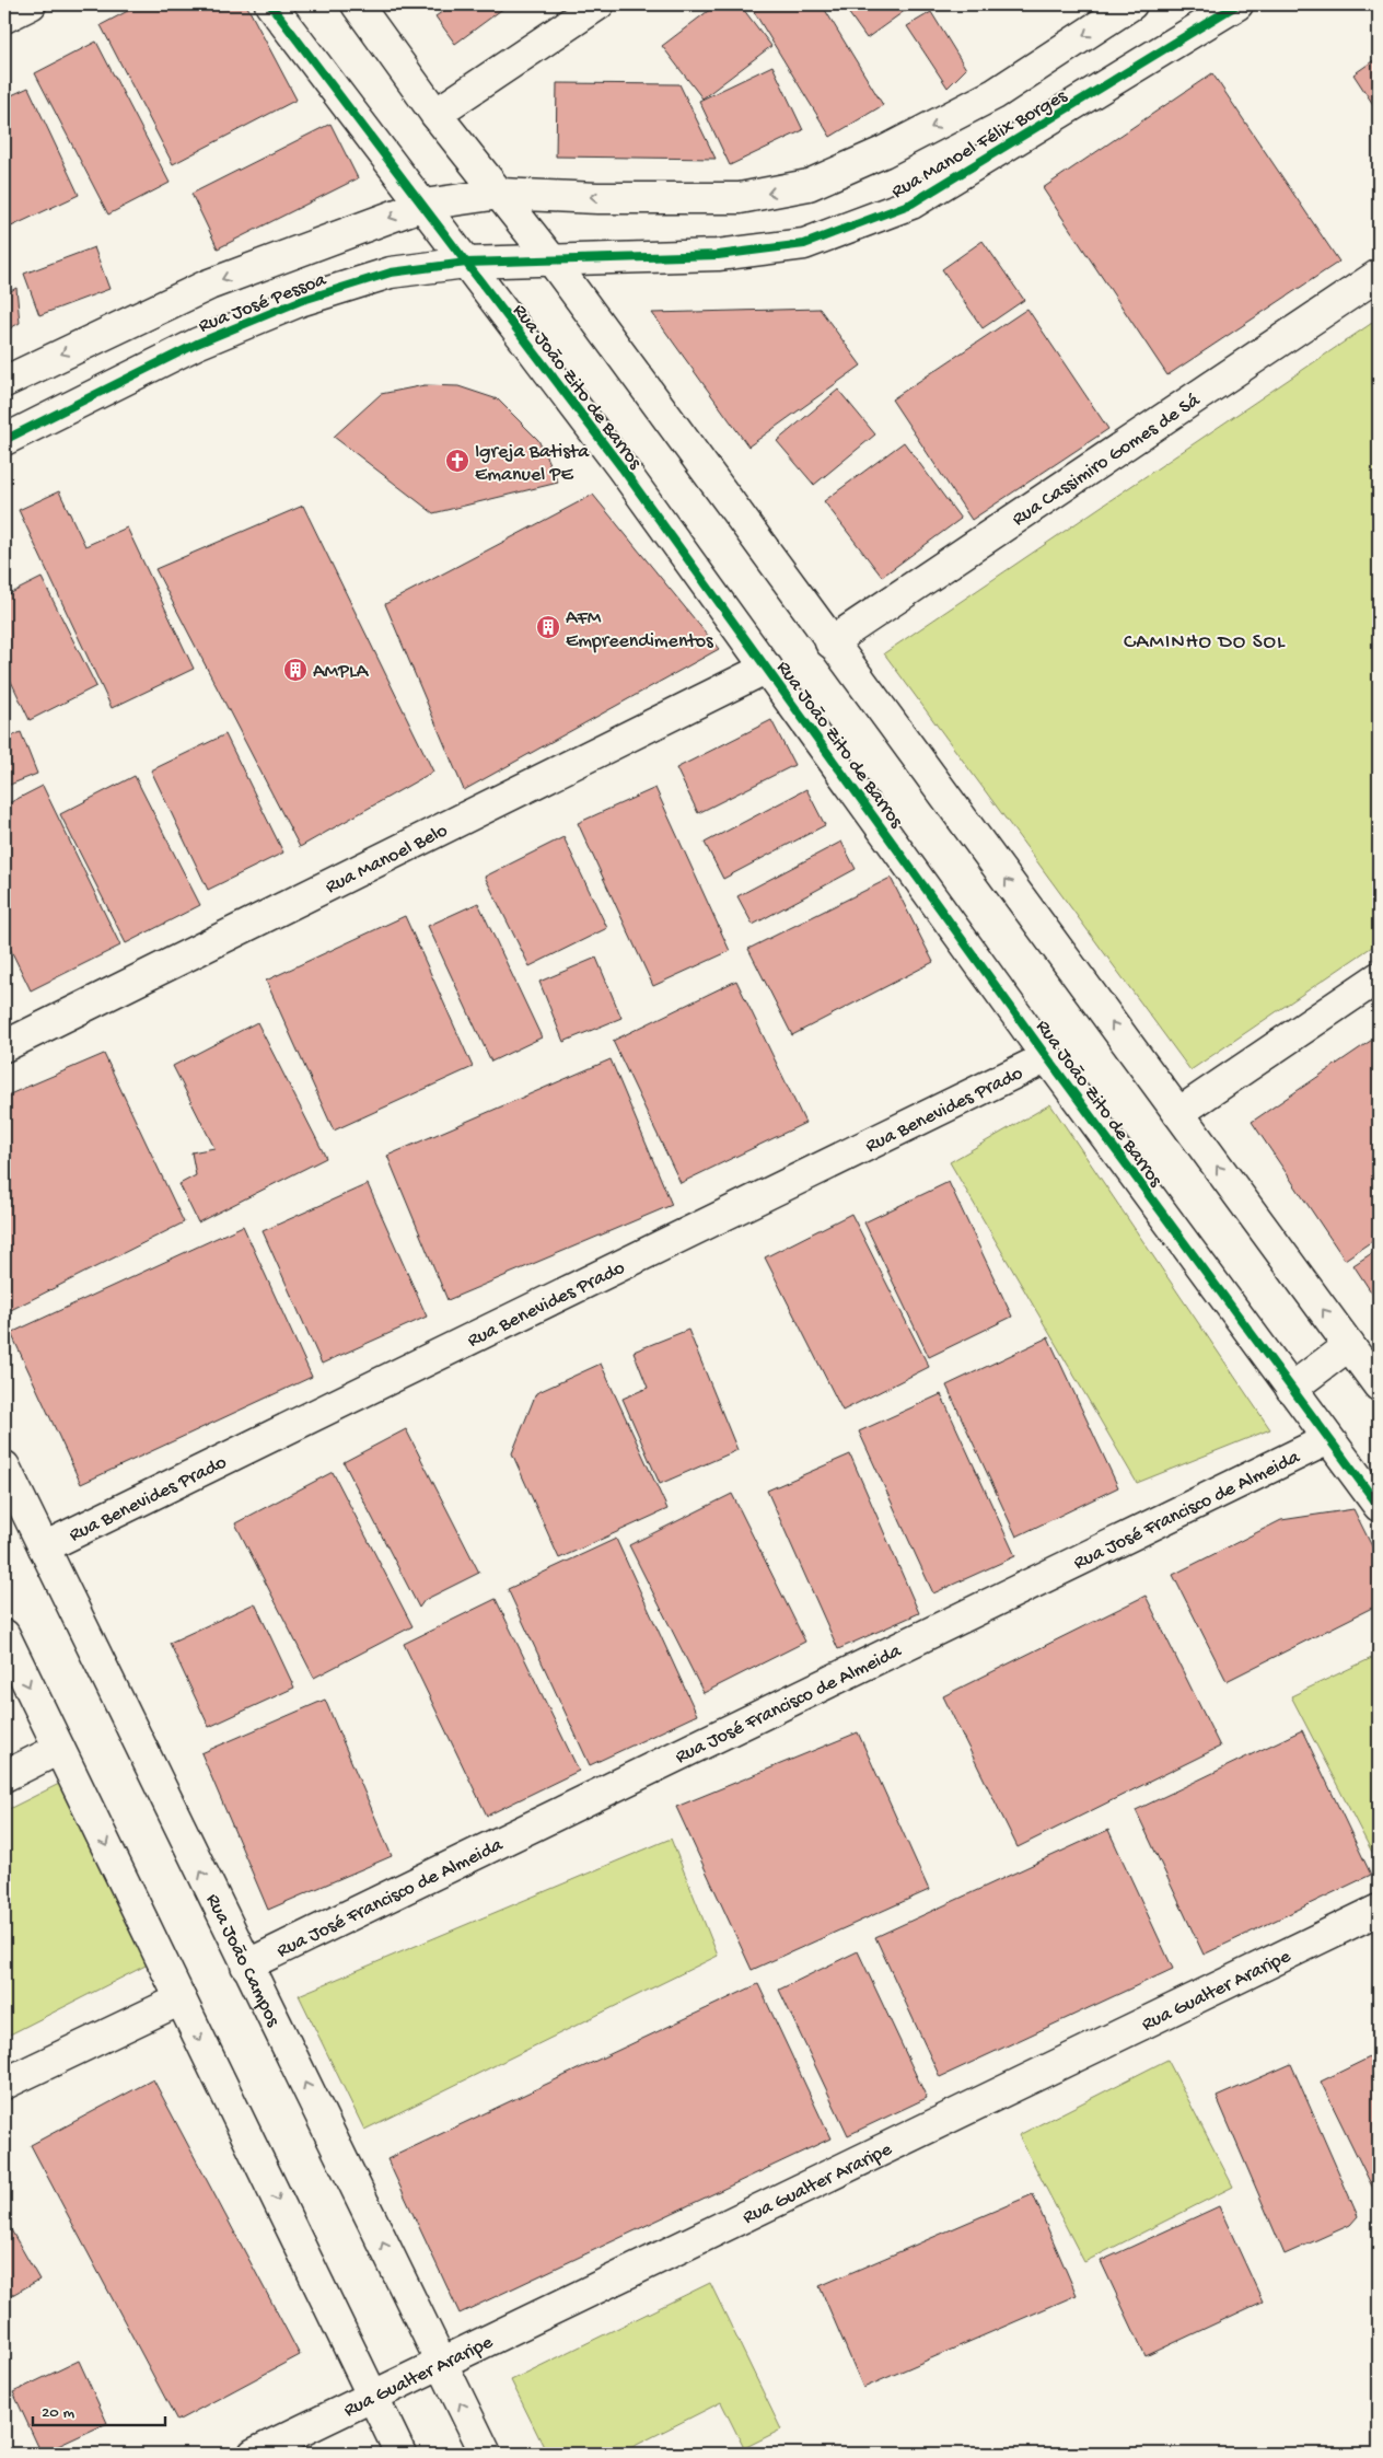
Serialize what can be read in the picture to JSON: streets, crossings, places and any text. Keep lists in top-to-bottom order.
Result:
{
  "streets": {
    "street": [
      "Rua Manoel Félix Borges",
      "Rua José Pessoa",
      "Rua João Zito de Barros",
      "Rua Cassimiro Gomes de Sá",
      "Rua Manoel Belo",
      "Rua Benevides Prado",
      "Rua José Francisco de Almeida",
      "Rua João Campos",
      "Rua Gualter Araripe"
    ]
  },
  "crossings": [
    ["Rua Manoel Félix Borges", "Rua José Pessoa"],
    ["Rua José Pessoa", "Rua João Zito de Barros"],
    ["Rua João Zito de Barros", "Rua Manoel Belo"],
    ["Rua João Zito de Barros", "Rua Benevides Prado"],
    ["Rua João Zito de Barros", "Rua José Francisco de Almeida"],
    ["Rua Benevides Prado", "Rua João Campos"],
    ["Rua José Francisco de Almeida", "Rua João Campos"],
    ["Rua João Campos", "Rua Gualter Araripe"]
  ],
  "districts": ["CAMINHO DO SOL"],
  "places": {
    "church": ["Igreja Batista Emanuel PE"],
    "building": ["AFM Empreendimentos", "AMPLA"]
  },
  "scale_bar": "20 m"
}
